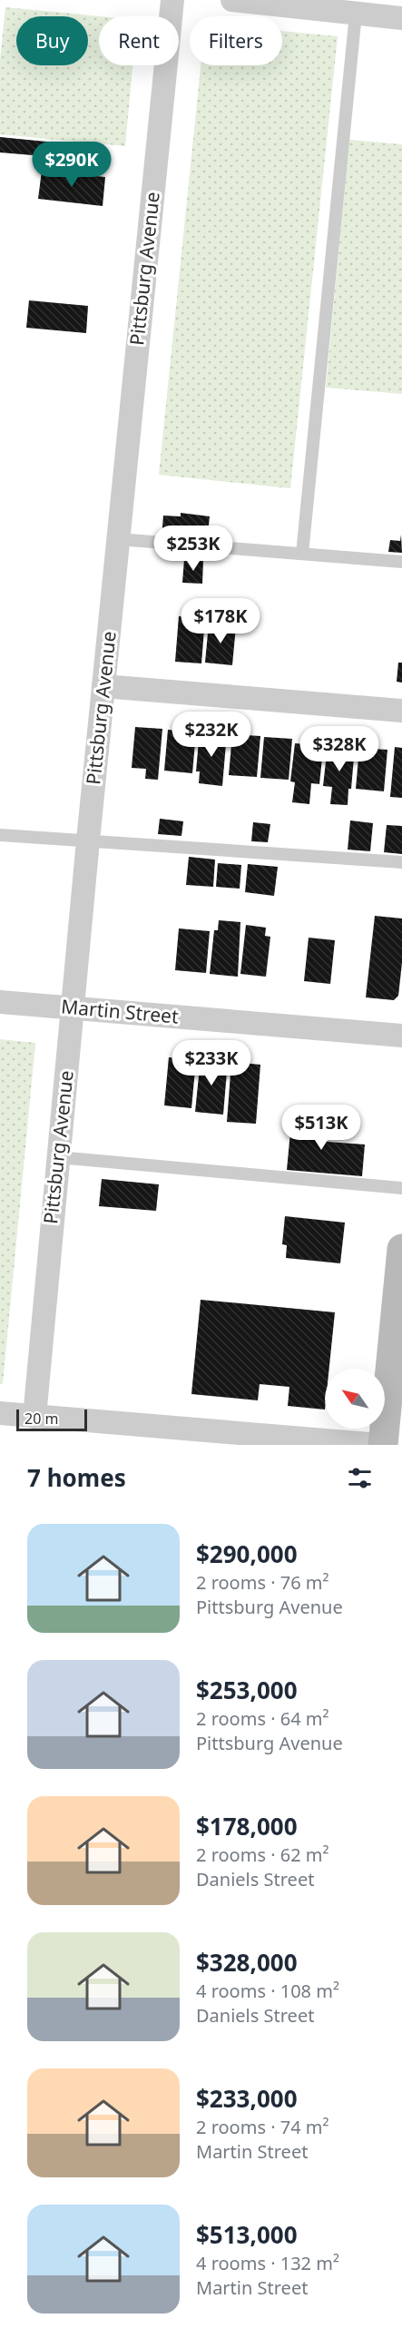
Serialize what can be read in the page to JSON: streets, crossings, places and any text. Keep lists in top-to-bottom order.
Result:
{
  "streets": {
    "street": ["Pittsburg Avenue", "Martin Street"]
  },
  "crossings": [
    ["Pittsburg Avenue", "Martin Street"]
  ],
  "scale_bar": "20 m",
  "north": "top left",
  "page": {
    "chip": ["Buy", "Rent", "Filters"],
    "price": [
      "$290K",
      "$253K",
      "$178K",
      "$232K",
      "$328K",
      "$233K",
      "$513K"
    ],
    "scale": "20 m",
    "heading": "7 homes",
    "list": [
      {
        "name": "$290,000",
        "note": "2 rooms · 76 m² · Pittsburg Avenue"
      },
      {
        "name": "$253,000",
        "note": "2 rooms · 64 m² · Pittsburg Avenue"
      },
      {
        "name": "$178,000",
        "note": "2 rooms · 62 m² · Daniels Street"
      },
      {
        "name": "$328,000",
        "note": "4 rooms · 108 m² · Daniels Street"
      },
      {
        "name": "$233,000",
        "note": "2 rooms · 74 m² · Martin Street"
      },
      {
        "name": "$513,000",
        "note": "4 rooms · 132 m² · Martin Street"
      }
    ]
  }
}
